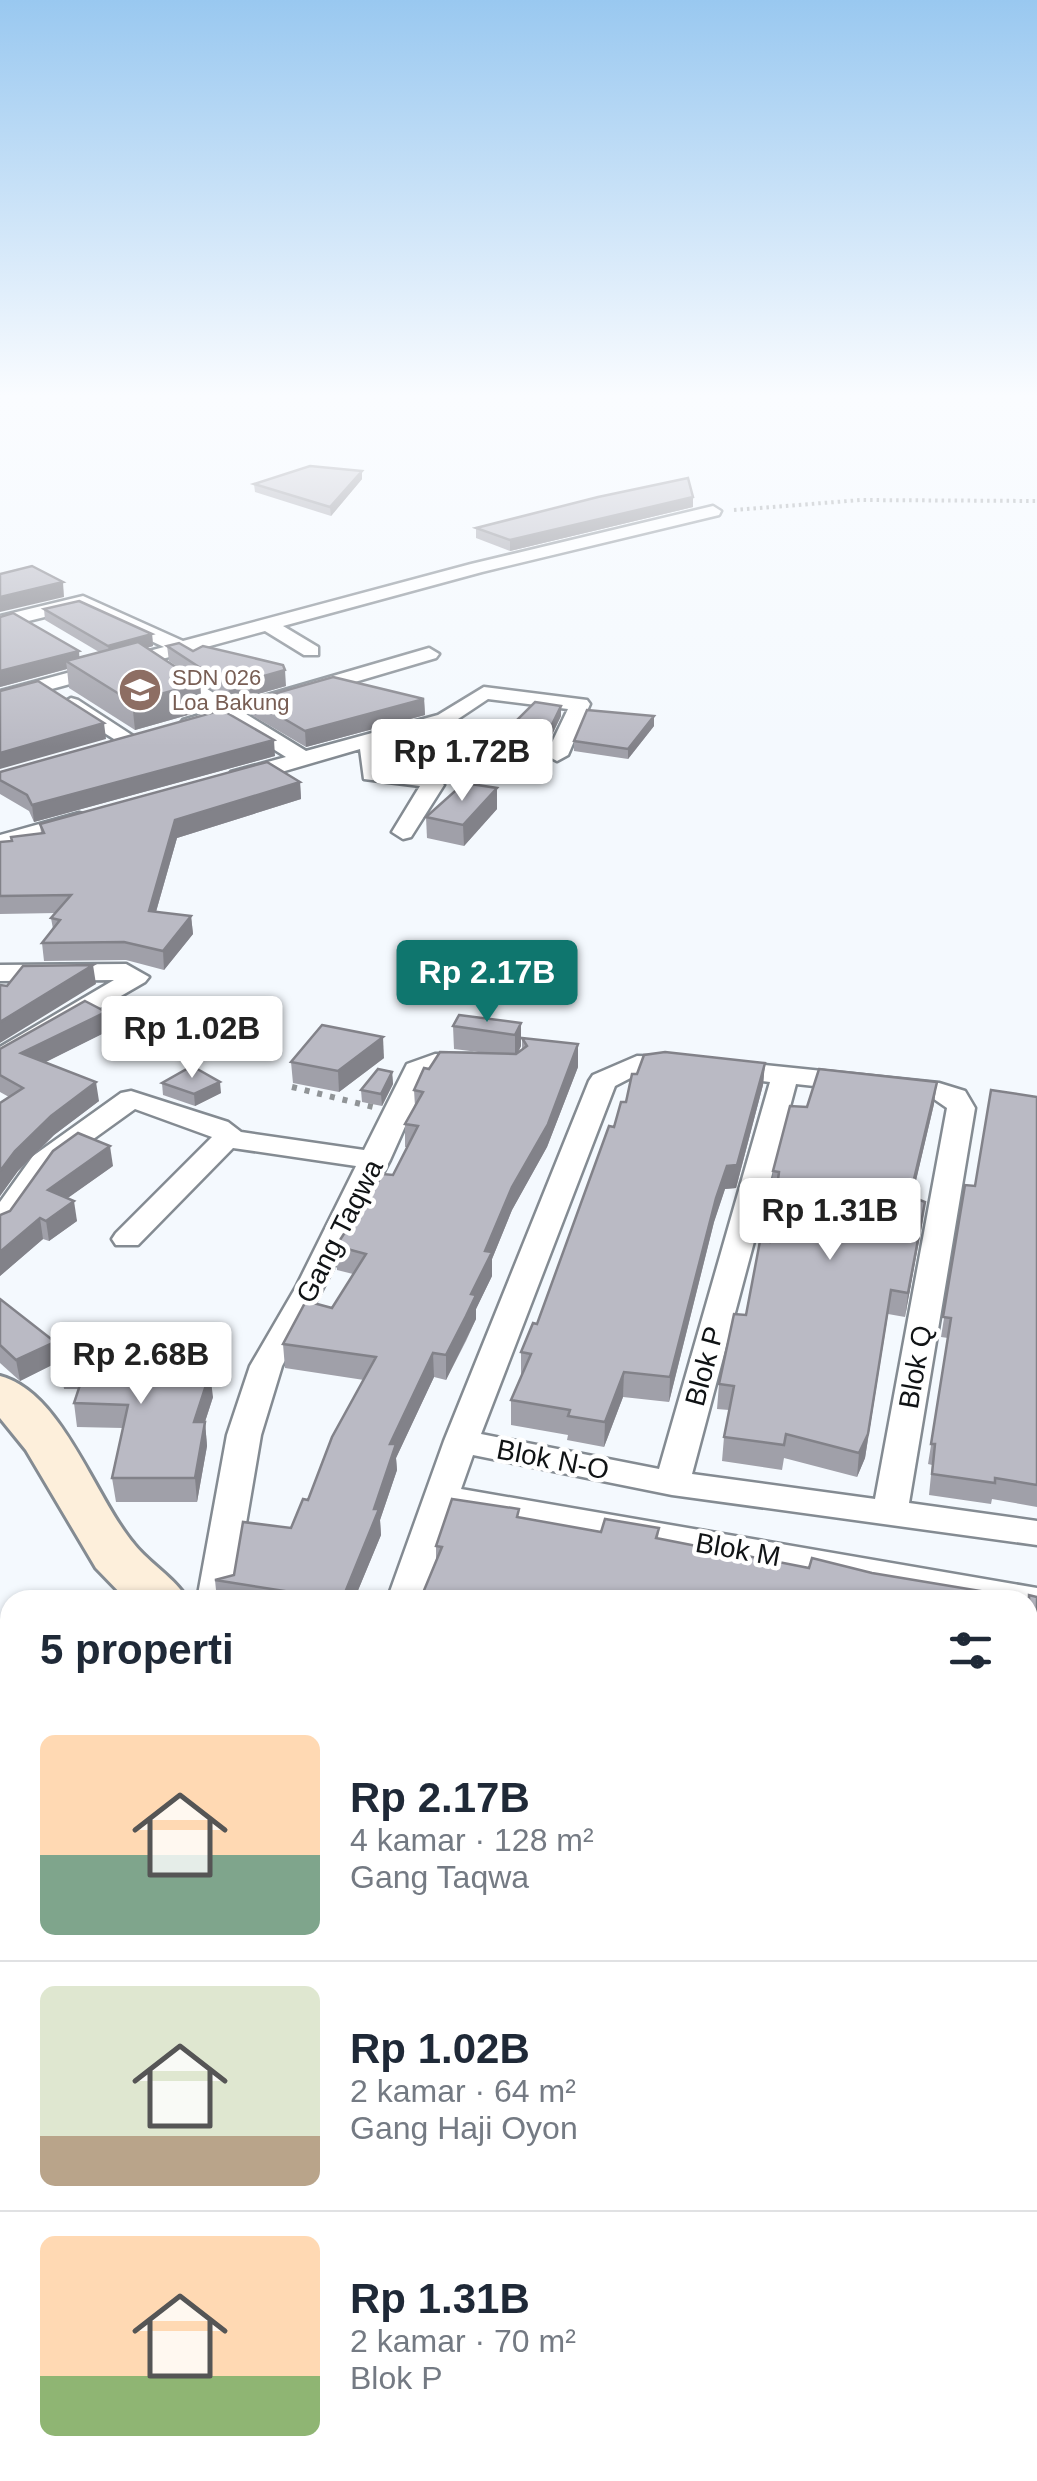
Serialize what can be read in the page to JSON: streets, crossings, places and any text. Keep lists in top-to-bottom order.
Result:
{
  "streets": {
    "street": [
      "Gang Taqwa",
      "Blok P",
      "Blok Q",
      "Blok N-O",
      "Blok M"
    ]
  },
  "crossings": [
    ["Blok P", "Blok Q"],
    ["Blok P", "Blok N-O"],
    ["Blok Q", "Blok N-O"],
    ["Blok N-O", "Blok M"]
  ],
  "places": {
    "school or university": ["SDN 026 Loa Bakung"]
  },
  "page": {
    "price": [
      "Rp 1.72B",
      "Rp 2.17B",
      "Rp 1.02B",
      "Rp 1.31B",
      "Rp 2.68B"
    ],
    "heading": "5 properti",
    "list": [
      {
        "name": "Rp 2.17B",
        "note": "4 kamar · 128 m² · Gang Taqwa"
      },
      {
        "name": "Rp 1.02B",
        "note": "2 kamar · 64 m² · Gang Haji Oyon"
      },
      {
        "name": "Rp 1.31B",
        "note": "2 kamar · 70 m² · Blok P"
      }
    ]
  }
}
